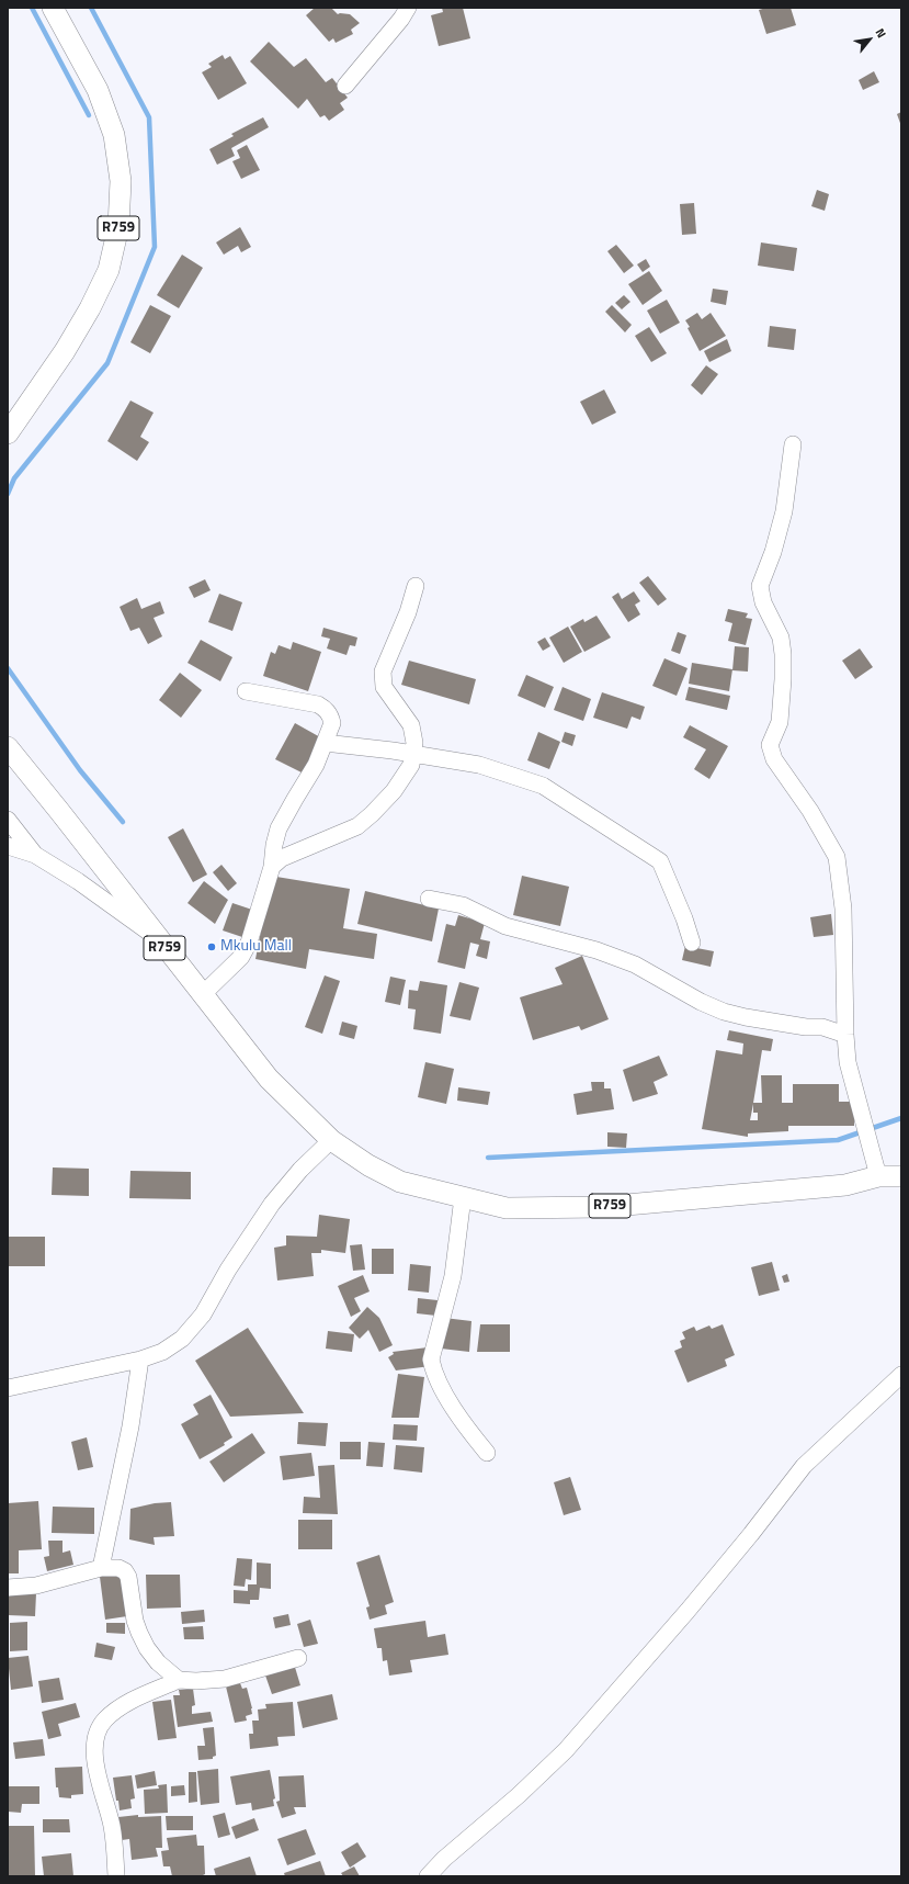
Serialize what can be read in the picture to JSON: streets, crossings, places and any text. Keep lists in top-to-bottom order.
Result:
{
  "streets": {
    "main road": ["R759"]
  },
  "places": ["Mkulu Mall"],
  "north": "top right"
}
